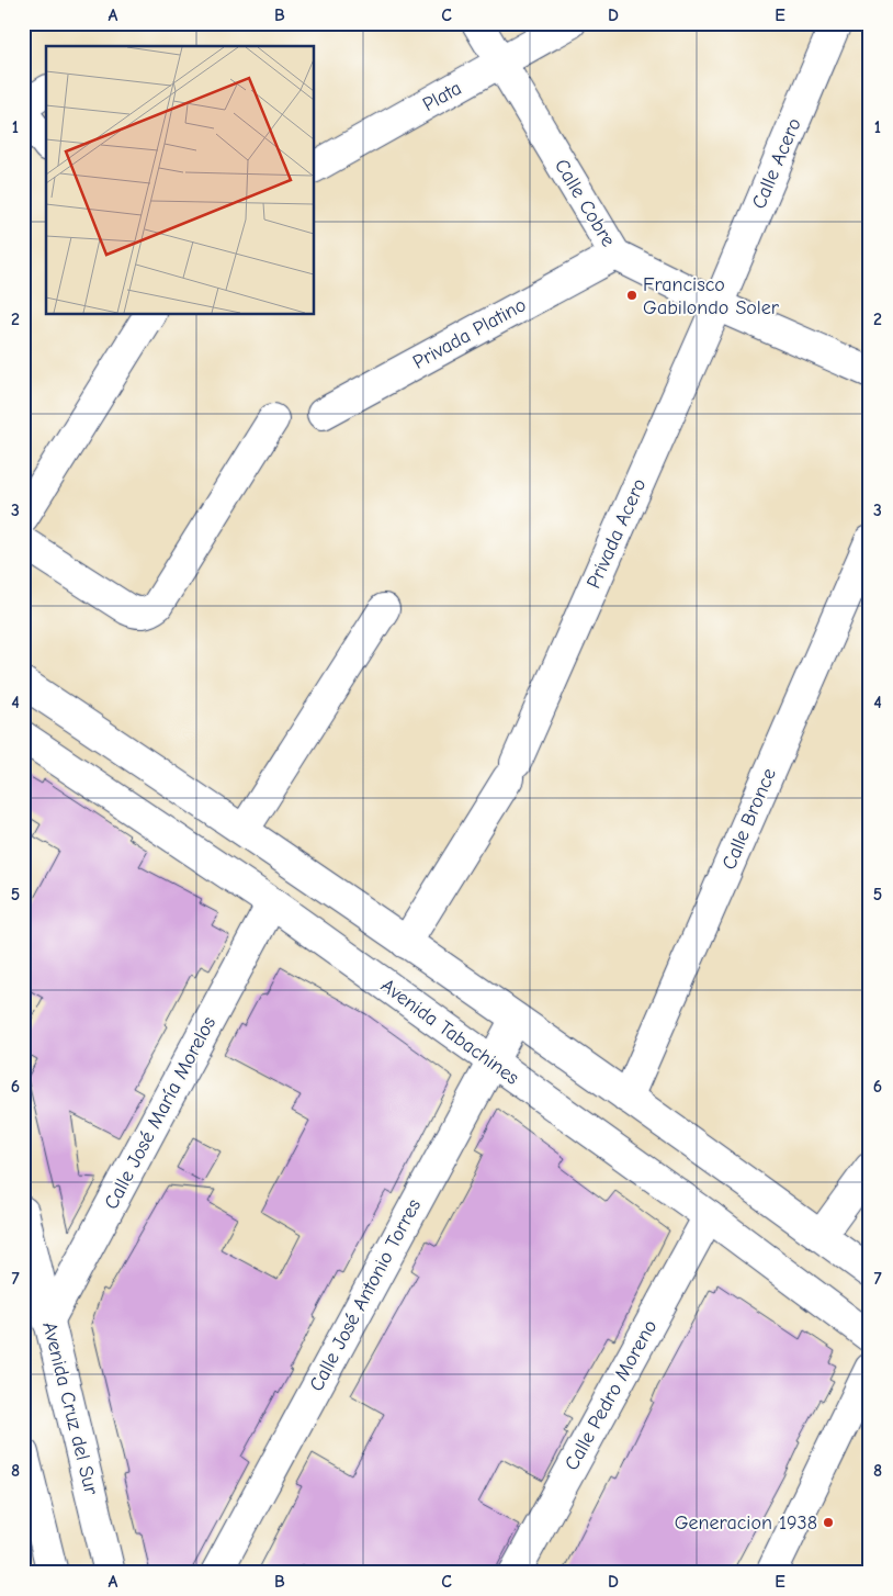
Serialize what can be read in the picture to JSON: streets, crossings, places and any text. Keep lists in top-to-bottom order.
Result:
{
  "streets": {
    "street": [
      "Plata",
      "Calle Acero",
      "Calle Cobre",
      "Privada Platino",
      "Privada Acero",
      "Calle Bronce",
      "Avenida Tabachines",
      "Calle José María Morelos",
      "Calle José Antonio Torres",
      "Calle Pedro Moreno",
      "Avenida Cruz del Sur"
    ]
  },
  "crossings": [
    ["Plata", "Calle Cobre"],
    ["Calle Acero", "Calle Cobre"],
    ["Calle Acero", "Privada Acero"],
    ["Calle Cobre", "Privada Platino"],
    ["Calle Cobre", "Privada Acero"],
    ["Avenida Tabachines", "Calle José María Morelos"],
    ["Avenida Tabachines", "Calle José Antonio Torres"],
    ["Avenida Tabachines", "Calle Pedro Moreno"],
    ["Calle José María Morelos", "Avenida Cruz del Sur"]
  ],
  "places": ["Francisco Gabilondo Soler", "Generacion 1938"],
  "grid": {
    "columns": [
      "A",
      "B",
      "C",
      "D",
      "E"
    ],
    "rows": [
      "1",
      "2",
      "3",
      "4",
      "5",
      "6",
      "7",
      "8"
    ]
  }
}
